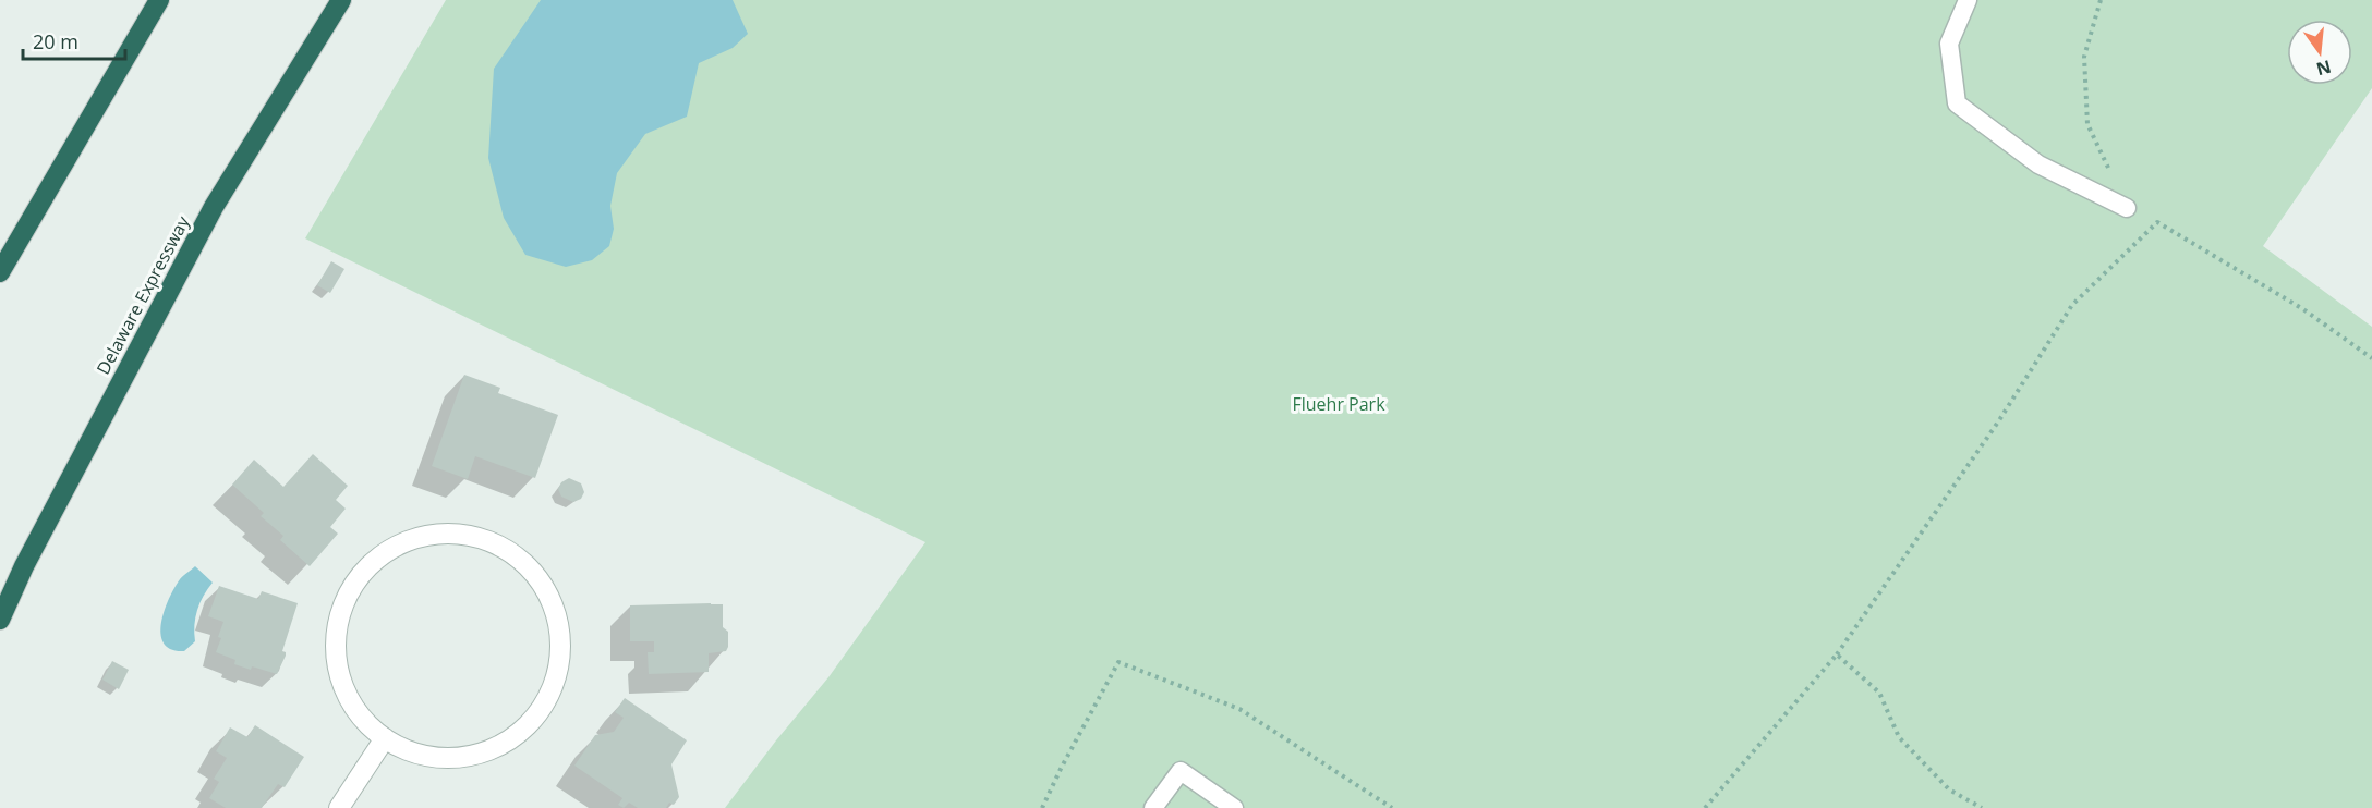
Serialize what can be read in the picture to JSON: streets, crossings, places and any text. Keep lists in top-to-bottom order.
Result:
{
  "streets": {
    "highway": ["Delaware Expressway"]
  },
  "parks": ["Fluehr Park"],
  "scale_bar": "20 m",
  "north": "bottom"
}
